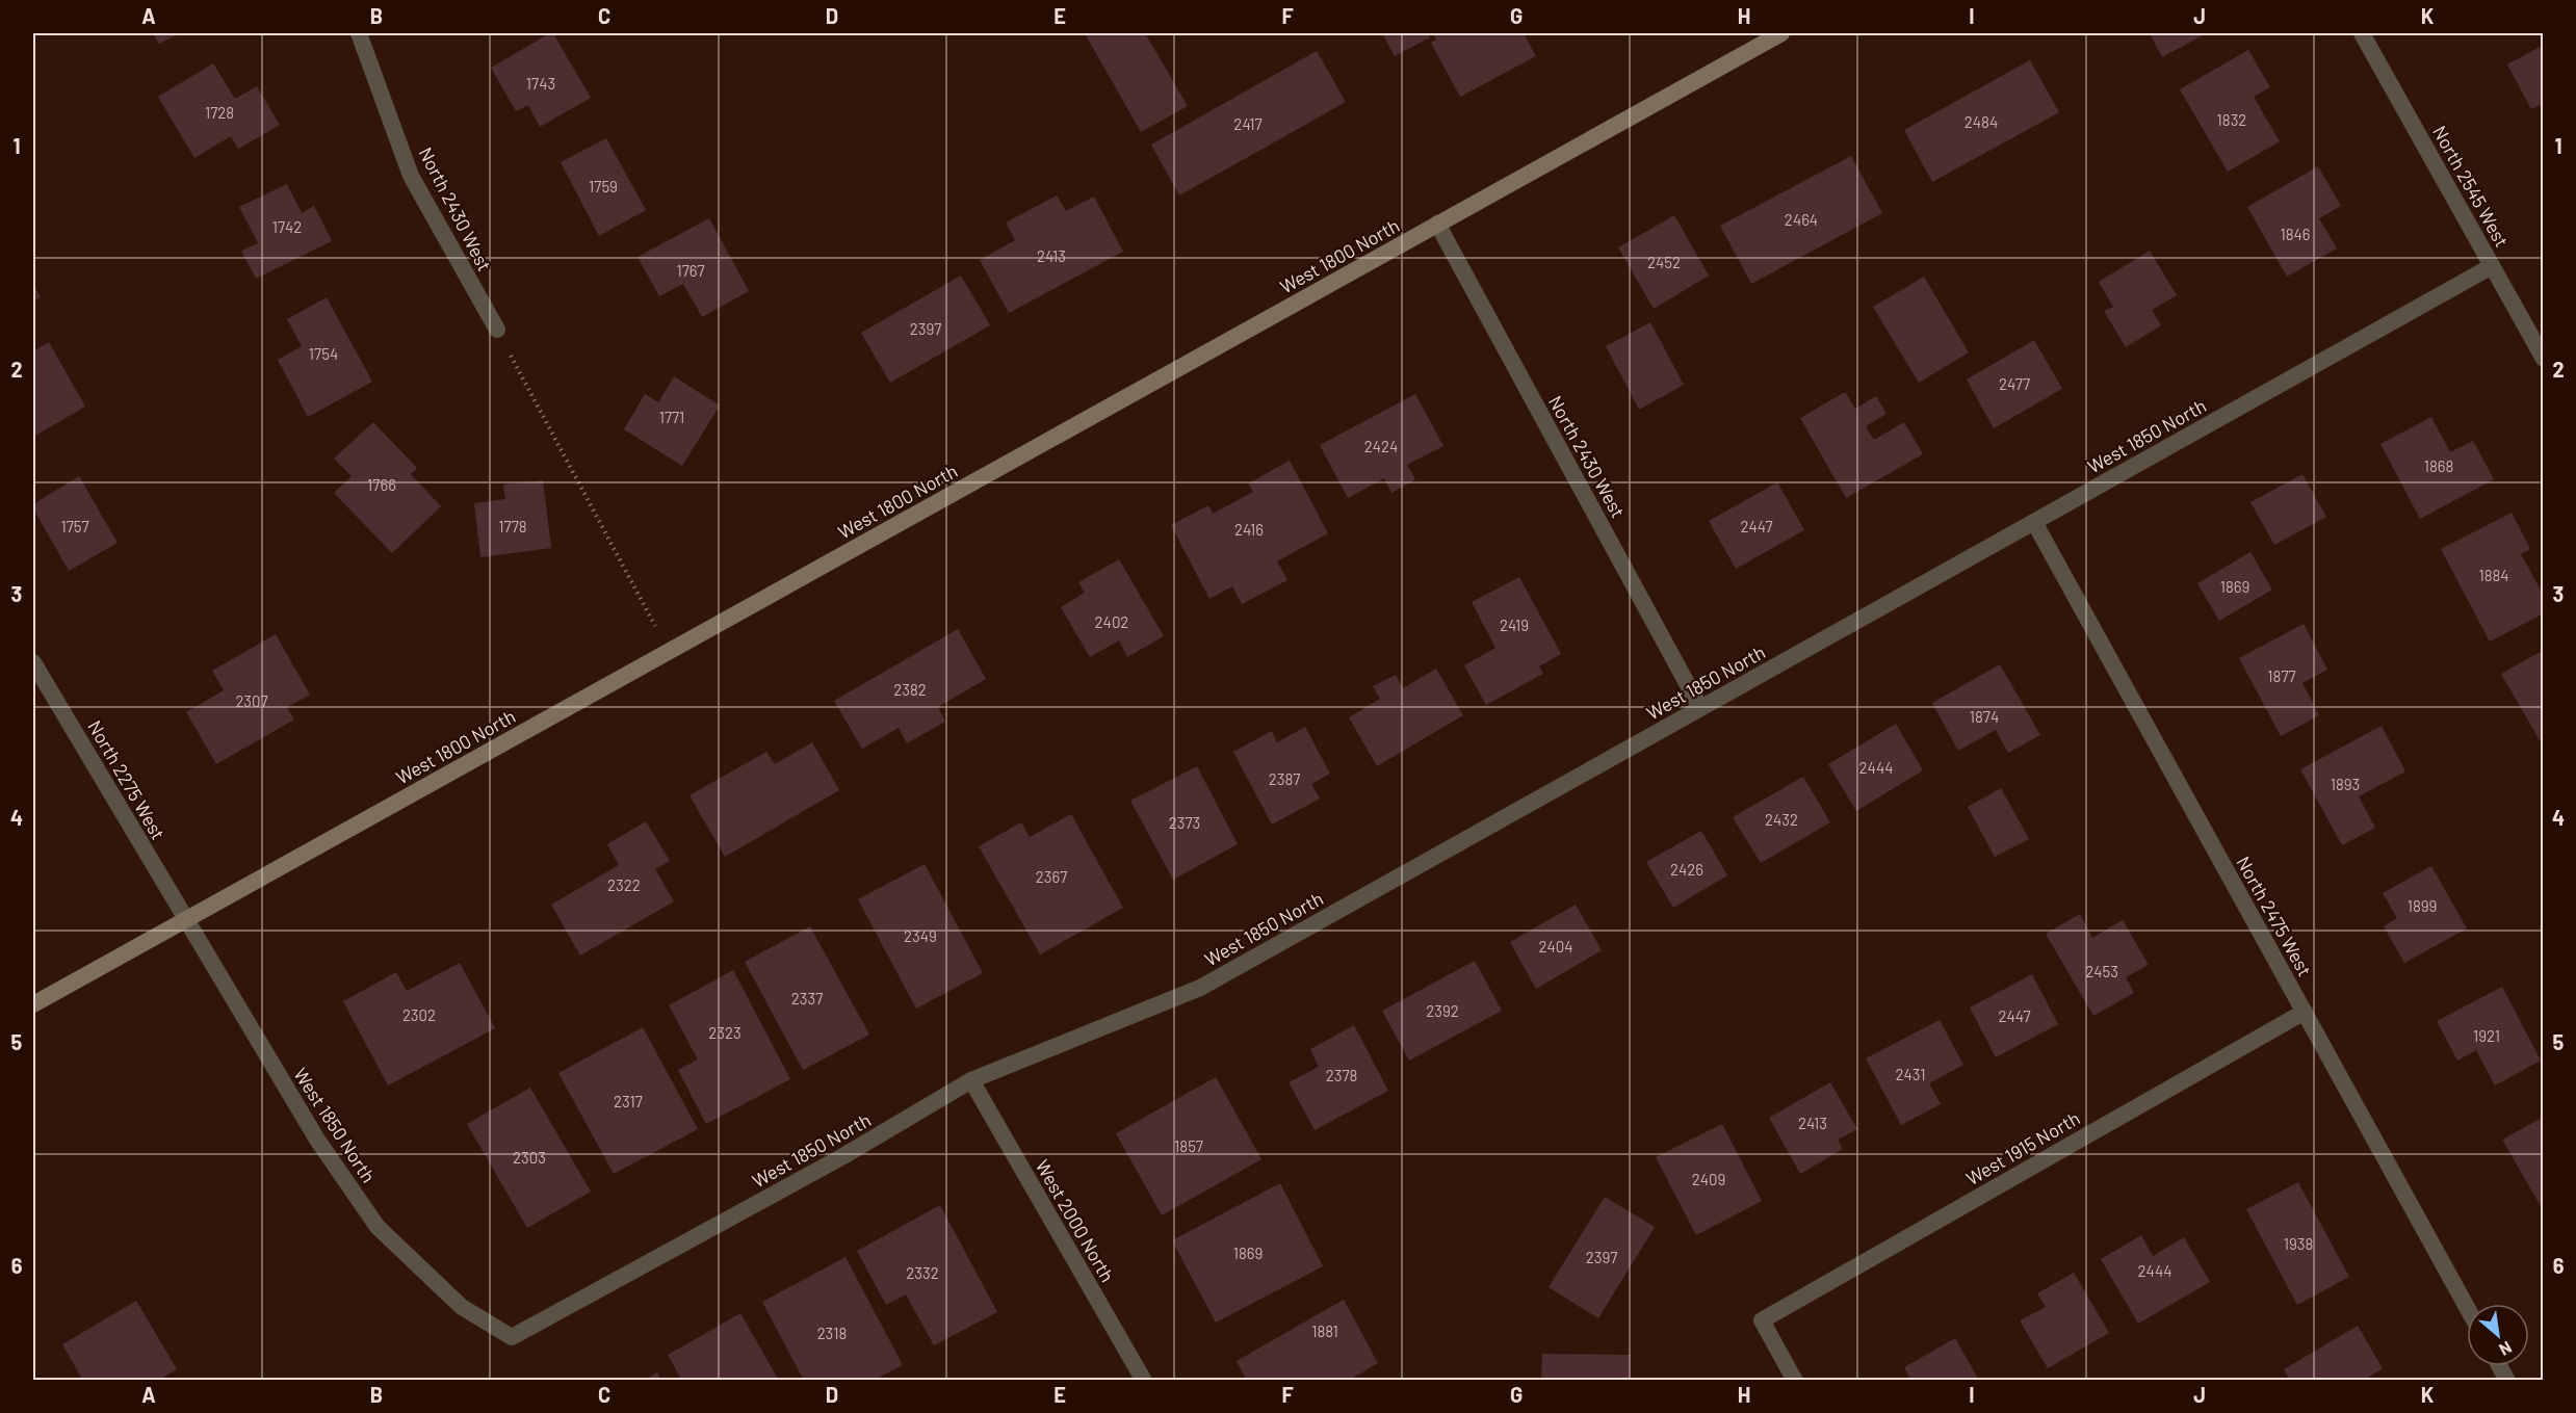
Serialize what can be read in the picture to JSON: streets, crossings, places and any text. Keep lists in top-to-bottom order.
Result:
{
  "streets": {
    "main road": ["West 1800 North"],
    "street": [
      "North 2545 West",
      "North 2430 West",
      "West 1850 North",
      "North 2275 West",
      "North 2475 West",
      "West 1915 North",
      "West 2000 North"
    ]
  },
  "crossings": [
    ["North 2545 West", "West 1850 North"],
    ["North 2430 West", "West 1800 North"],
    ["North 2430 West", "West 1850 North"],
    ["West 1800 North", "West 1850 North"],
    ["West 1800 North", "North 2275 West"],
    ["West 1850 North", "North 2275 West"],
    ["West 1850 North", "North 2475 West"],
    ["West 1850 North", "West 2000 North"],
    ["North 2475 West", "West 1915 North"]
  ],
  "house_numbers": [
    "1743",
    "1728",
    "1832",
    "2484",
    "2417",
    "1759",
    "2464",
    "1742",
    "1846",
    "2413",
    "2452",
    "1767",
    "2397",
    "1754",
    "2477",
    "1771",
    "2424",
    "1868",
    "1766",
    "1757",
    "1778",
    "2447",
    "2416",
    "1884",
    "1869",
    "2402",
    "2419",
    "1877",
    "2382",
    "2307",
    "1874",
    "2444",
    "2387",
    "1893",
    "2432",
    "2373",
    "2426",
    "2367",
    "2322",
    "1899",
    "2349",
    "2404",
    "2453",
    "2337",
    "2392",
    "2302",
    "2447",
    "2323",
    "1921",
    "2431",
    "2378",
    "2317",
    "2413",
    "1857",
    "2303",
    "2409",
    "1938",
    "1869",
    "2397",
    "2444",
    "2332",
    "1881",
    "2318"
  ],
  "north": "bottom right",
  "grid": {
    "columns": [
      "A",
      "B",
      "C",
      "D",
      "E",
      "F",
      "G",
      "H",
      "I",
      "J",
      "K"
    ],
    "rows": [
      "1",
      "2",
      "3",
      "4",
      "5",
      "6"
    ]
  }
}
